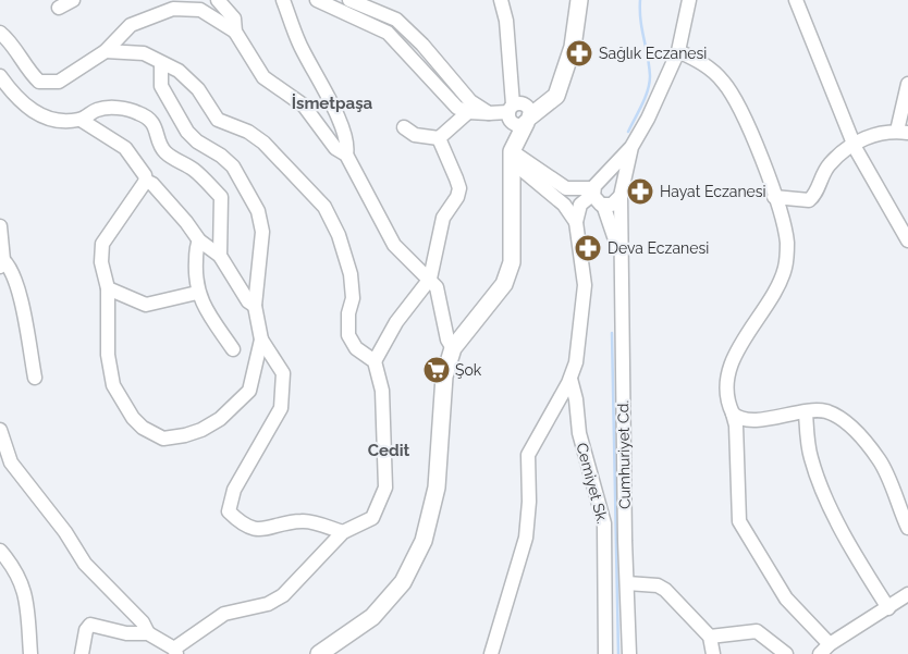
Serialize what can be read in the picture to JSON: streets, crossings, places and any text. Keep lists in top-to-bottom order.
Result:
{
  "streets": {
    "street": ["Cumhuriyet Cd.", "Cemiyet Sk."]
  },
  "districts": ["İsmetpaşa", "Cedit"],
  "places": {
    "pharmacy": ["Sağlık Eczanesi", "Hayat Eczanesi", "Deva Eczanesi"],
    "supermarket": ["Şok"]
  }
}
